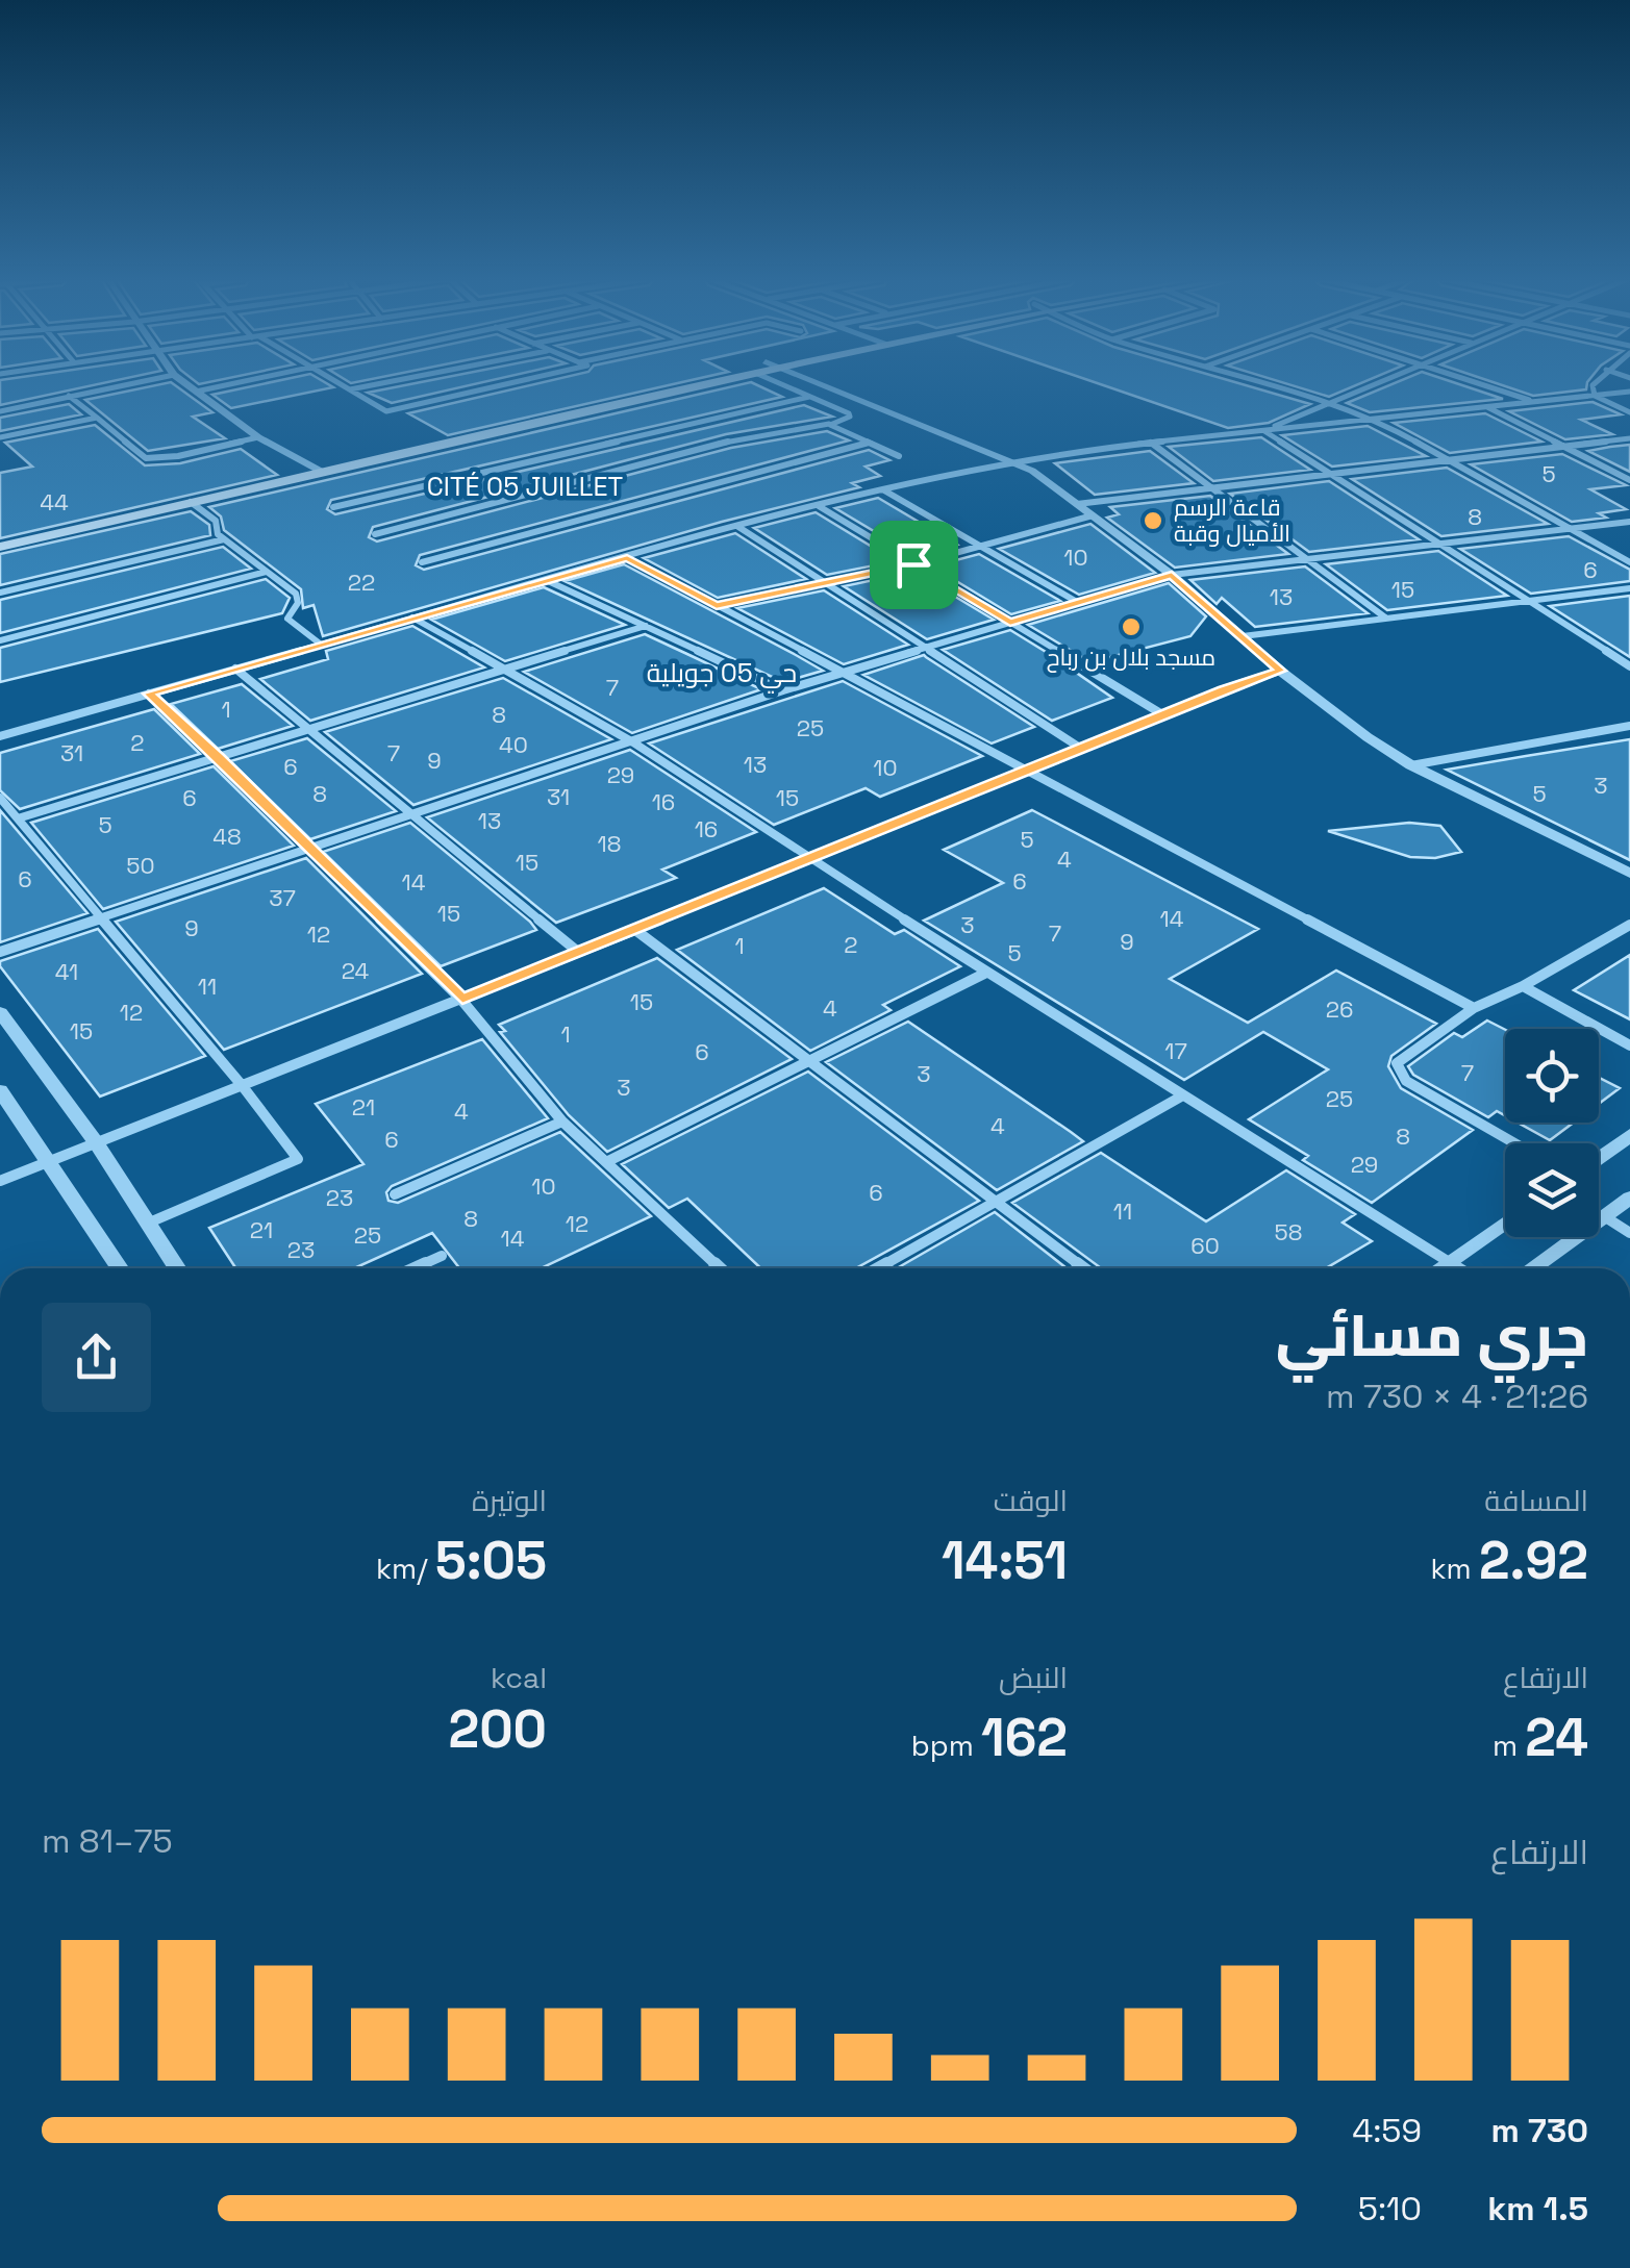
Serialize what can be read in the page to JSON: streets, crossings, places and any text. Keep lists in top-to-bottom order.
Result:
{
  "districts": ["CITÉ 05 JUILLET", "حي 05 جويلية"],
  "places": ["قاعة الرسم الأميال وقبة", "مسجد بلال بن رباح"],
  "house_numbers": [
    "5",
    "44",
    "8",
    "10",
    "6",
    "22",
    "15",
    "13",
    "7",
    "1",
    "8",
    "25",
    "2",
    "40",
    "31",
    "7",
    "9",
    "13",
    "6",
    "10",
    "29",
    "3",
    "8",
    "5",
    "31",
    "6",
    "15",
    "16",
    "13",
    "5",
    "16",
    "48",
    "5",
    "18",
    "4",
    "15",
    "50",
    "6",
    "6",
    "14",
    "37",
    "15",
    "14",
    "3",
    "9",
    "7",
    "12",
    "9",
    "2",
    "1",
    "5",
    "24",
    "41",
    "11",
    "15",
    "4",
    "26",
    "12",
    "15",
    "1",
    "17",
    "6",
    "7",
    "3",
    "3",
    "25",
    "21",
    "4",
    "4",
    "8",
    "6",
    "29",
    "10",
    "6",
    "23",
    "11",
    "8",
    "12",
    "21",
    "58",
    "25",
    "14",
    "60",
    "23"
  ],
  "page": {
    "heading": ["جري مسائي", "21:26 · 4 × 730 m"],
    "stats": [
      ["المسافة", "2.92 km"],
      ["الوقت", "14:51"],
      ["الوتيرة", "5:05 /km"],
      ["الارتفاع", "24 m"],
      ["النبض", "162 bpm"],
      ["kcal", "200"]
    ],
    "chart": ["الارتفاع", "75–81 m"],
    "list": [
      {
        "name": "730 m",
        "note": "4:59"
      },
      {
        "name": "1.5 km",
        "note": "5:10"
      }
    ]
  }
}
